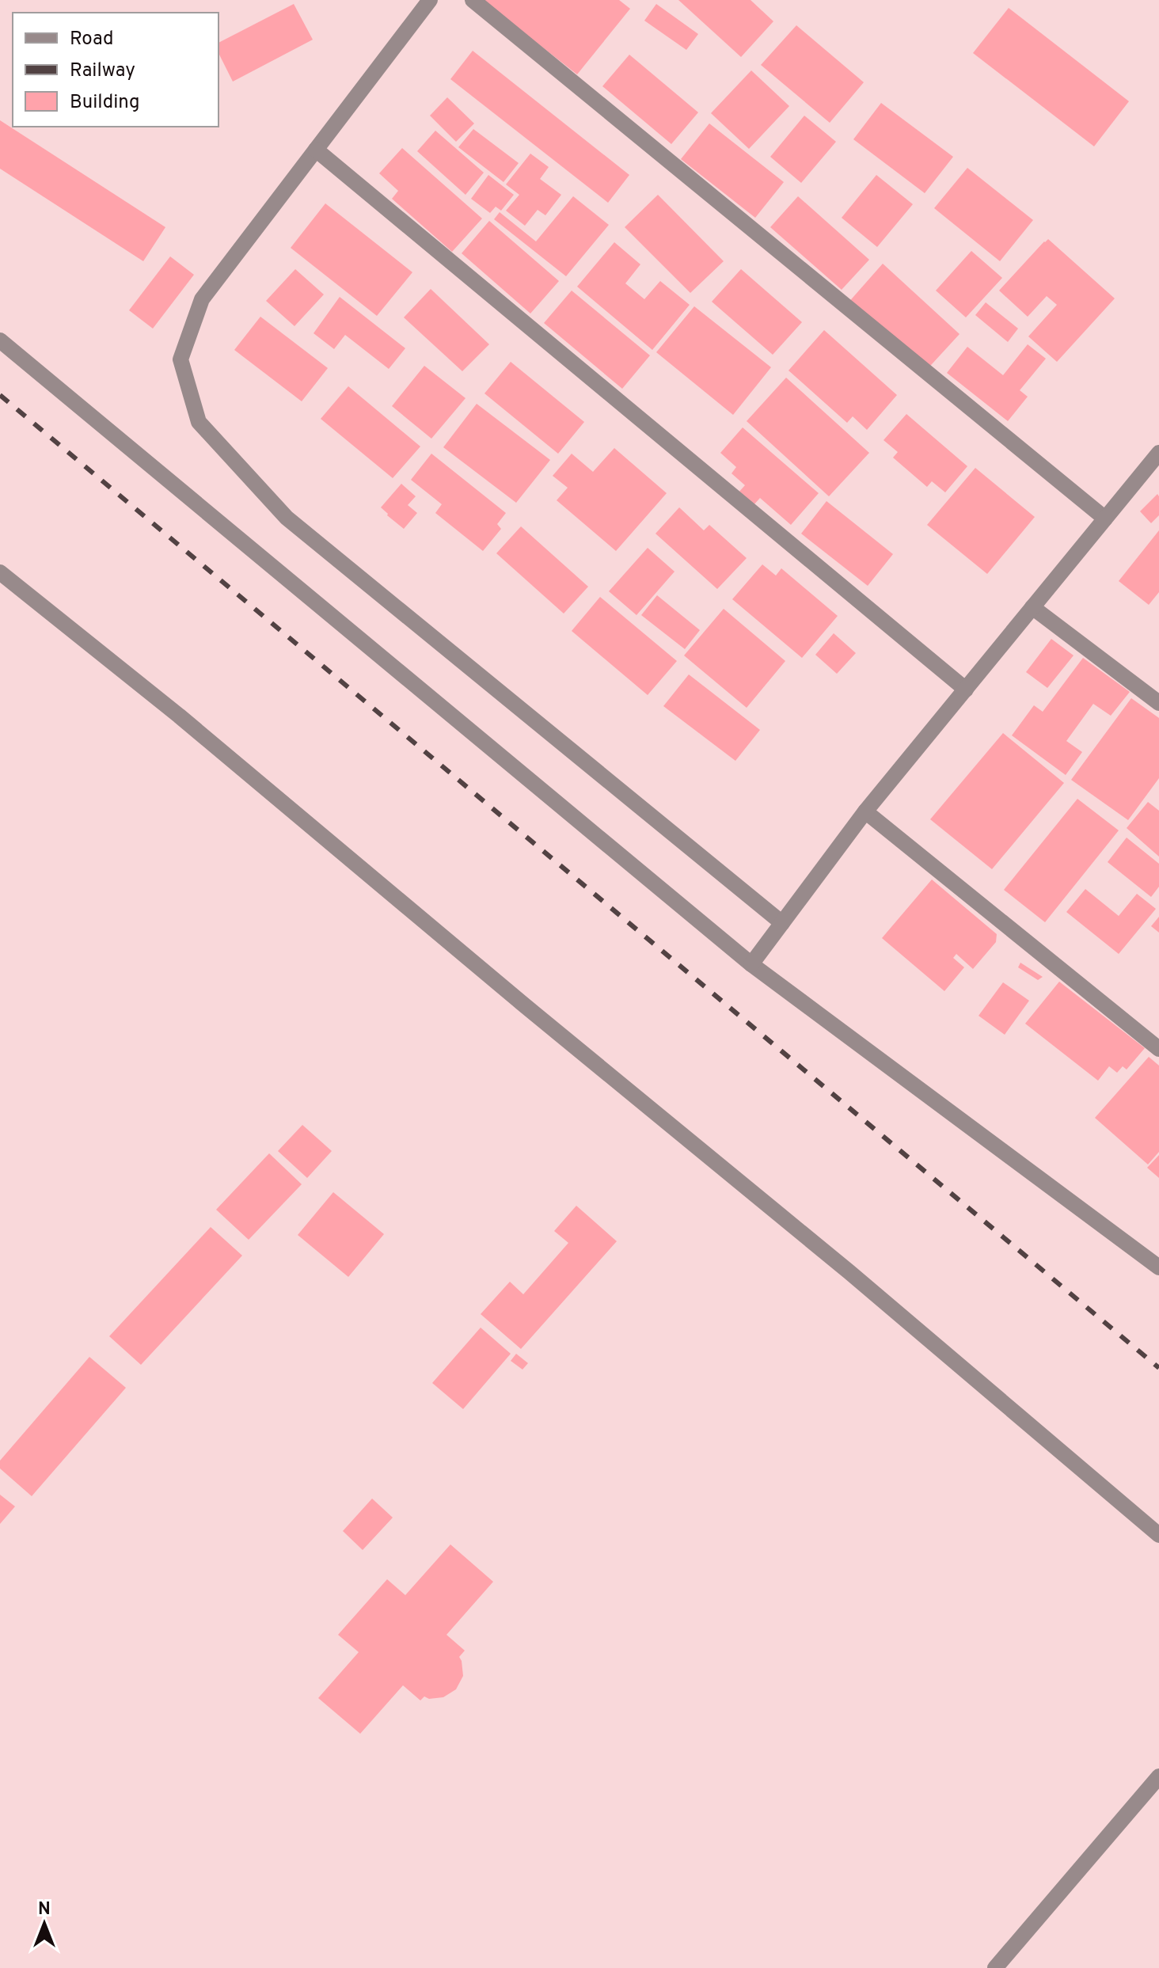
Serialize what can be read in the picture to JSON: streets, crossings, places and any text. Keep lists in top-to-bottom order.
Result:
{
  "legend": ["Road", "Railway", "Building"],
  "north": "top"
}
